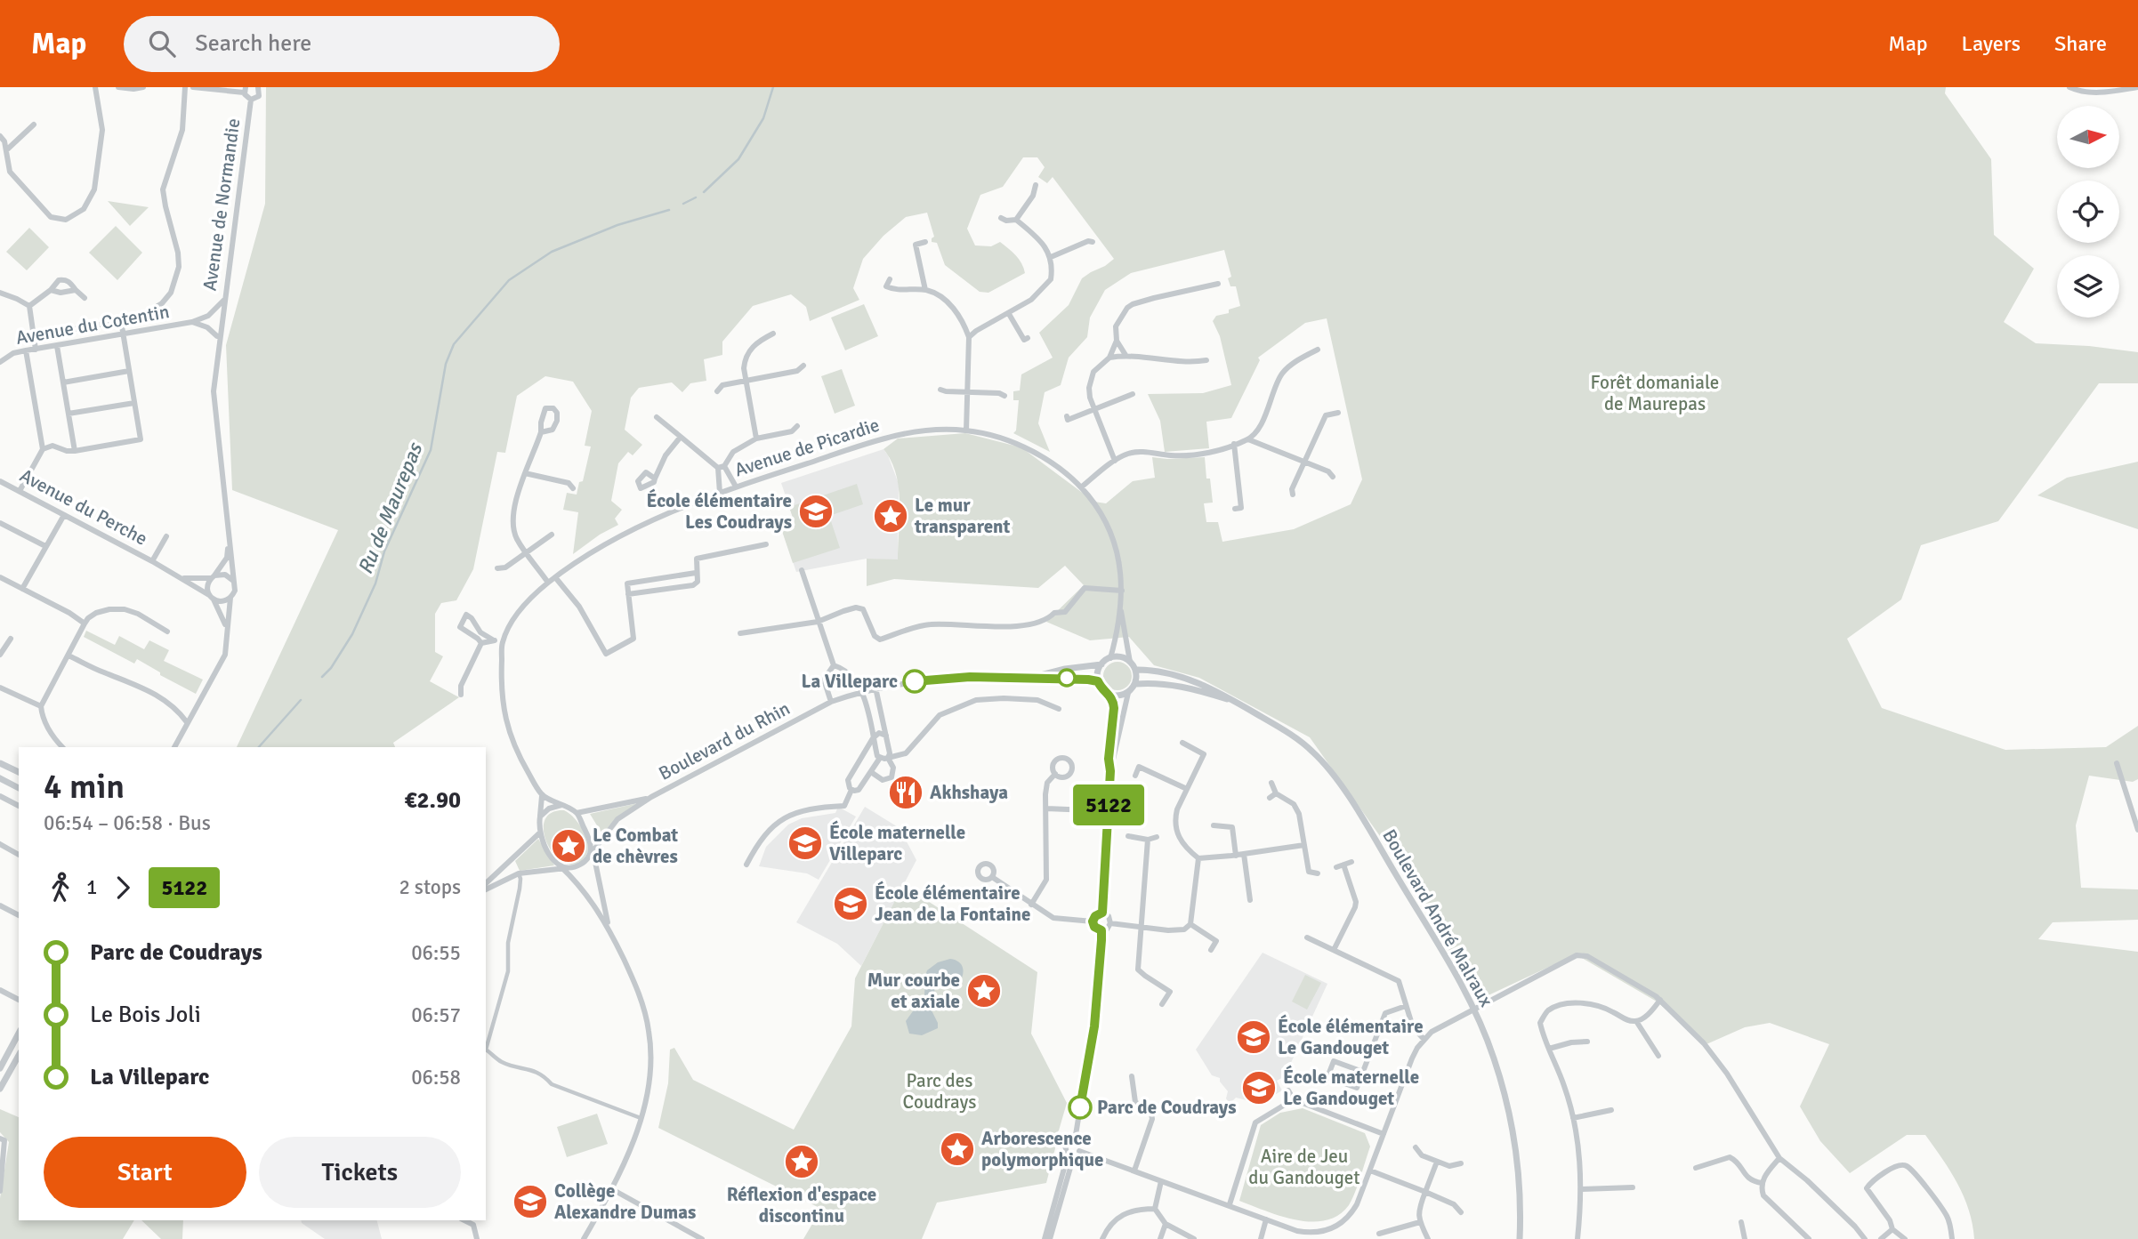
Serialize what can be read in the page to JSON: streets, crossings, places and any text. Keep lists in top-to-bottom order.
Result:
{
  "streets": {
    "street": [
      "Avenue de Normandie",
      "Avenue du Cotentin",
      "Avenue de Picardie",
      "Avenue du Perche",
      "Boulevard du Rhin",
      "Boulevard André Malraux"
    ]
  },
  "crossings": [
    ["Avenue de Normandie", "Avenue du Cotentin"],
    ["Avenue de Normandie", "Avenue du Perche"],
    ["Avenue de Picardie", "Boulevard du Rhin"],
    ["Avenue de Picardie", "Boulevard André Malraux"],
    ["Boulevard du Rhin", "Boulevard André Malraux"]
  ],
  "water": ["Ru de Maurepas"],
  "parks": ["Forêt domaniale de Maurepas", "Parc des Coudrays", "Aire de Jeu du Gandouget"],
  "places": {
    "school or university": [
      "École élémentaire Les Coudrays",
      "École maternelle Villeparc",
      "École élémentaire Jean de la Fontaine",
      "École élémentaire Le Gandouget",
      "École maternelle Le Gandouget",
      "Collège Alexandre Dumas"
    ],
    "place": [
      "Le mur transparent",
      "Le Combat de chèvres",
      "Mur courbe et axiale",
      "Arborescence polymorphique",
      "Réflexion d'espace discontinu"
    ],
    "other": ["La Villeparc", "Parc de Coudrays"],
    "restaurant": ["Akhshaya"]
  },
  "lines": ["bus line 5122"],
  "north": "right",
  "page": {
    "header": "Map",
    "search": "Search here",
    "nav": ["Map", "Layers", "Share"],
    "on_map": "5122",
    "heading": ["4 min", "06:54 – 06:58 · Bus", "€2.90"],
    "legs": ["1", "5122", "2 stops"],
    "list": [
      {
        "name": "Parc de Coudrays",
        "value": "06:55"
      },
      {
        "name": "Le Bois Joli",
        "value": "06:57"
      },
      {
        "name": "La Villeparc",
        "value": "06:58"
      }
    ],
    "buttons": ["Start", "Tickets"]
  }
}
